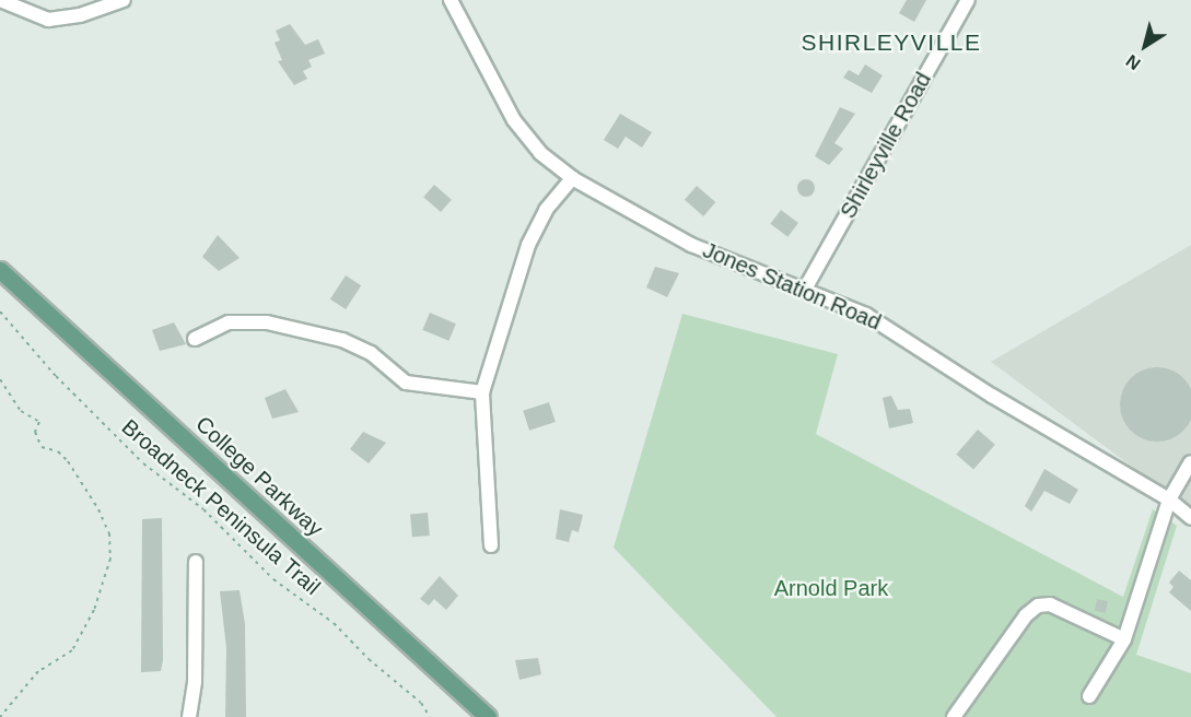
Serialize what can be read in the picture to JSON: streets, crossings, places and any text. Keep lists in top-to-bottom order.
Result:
{
  "streets": {
    "main road": ["College Parkway"],
    "street": ["Shirleyville Road", "Jones Station Road"],
    "path": ["Broadneck Peninsula Trail"]
  },
  "crossings": [
    ["Shirleyville Road", "Jones Station Road"]
  ],
  "districts": ["SHIRLEYVILLE"],
  "parks": ["Arnold Park"],
  "north": "bottom left"
}
